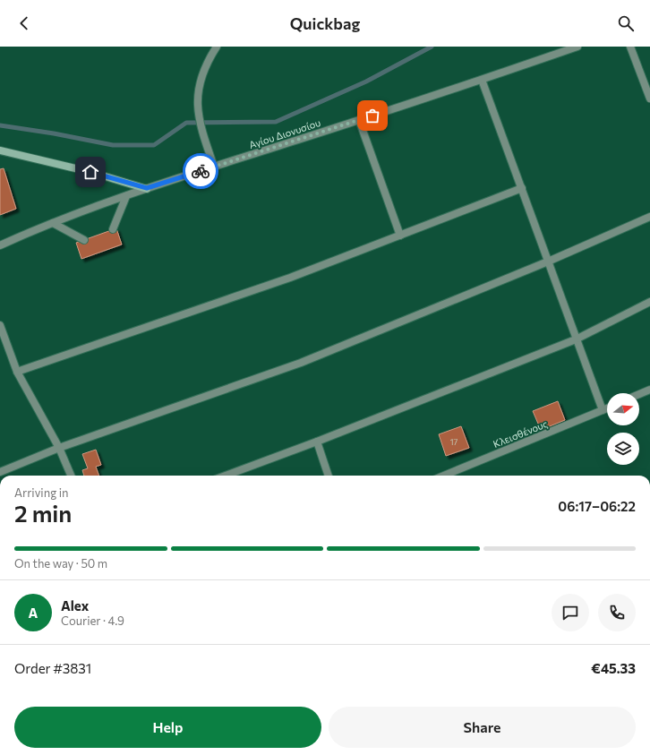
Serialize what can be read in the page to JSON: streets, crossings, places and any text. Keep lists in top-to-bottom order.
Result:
{
  "streets": {
    "street": ["Αγίου Διονυσίου", "Κλεισθένους"]
  },
  "house_numbers": ["17"],
  "north": "right",
  "page": {
    "header": "Quickbag",
    "heading": ["2 min", "Arriving in", "06:17–06:22"],
    "panel": [
      "Alex",
      "Courier · 4.9",
      "Order #3831",
      "€45.33"
    ],
    "bar": "On the way · 50 m",
    "round": "A",
    "buttons": ["Help", "Share"]
  }
}
